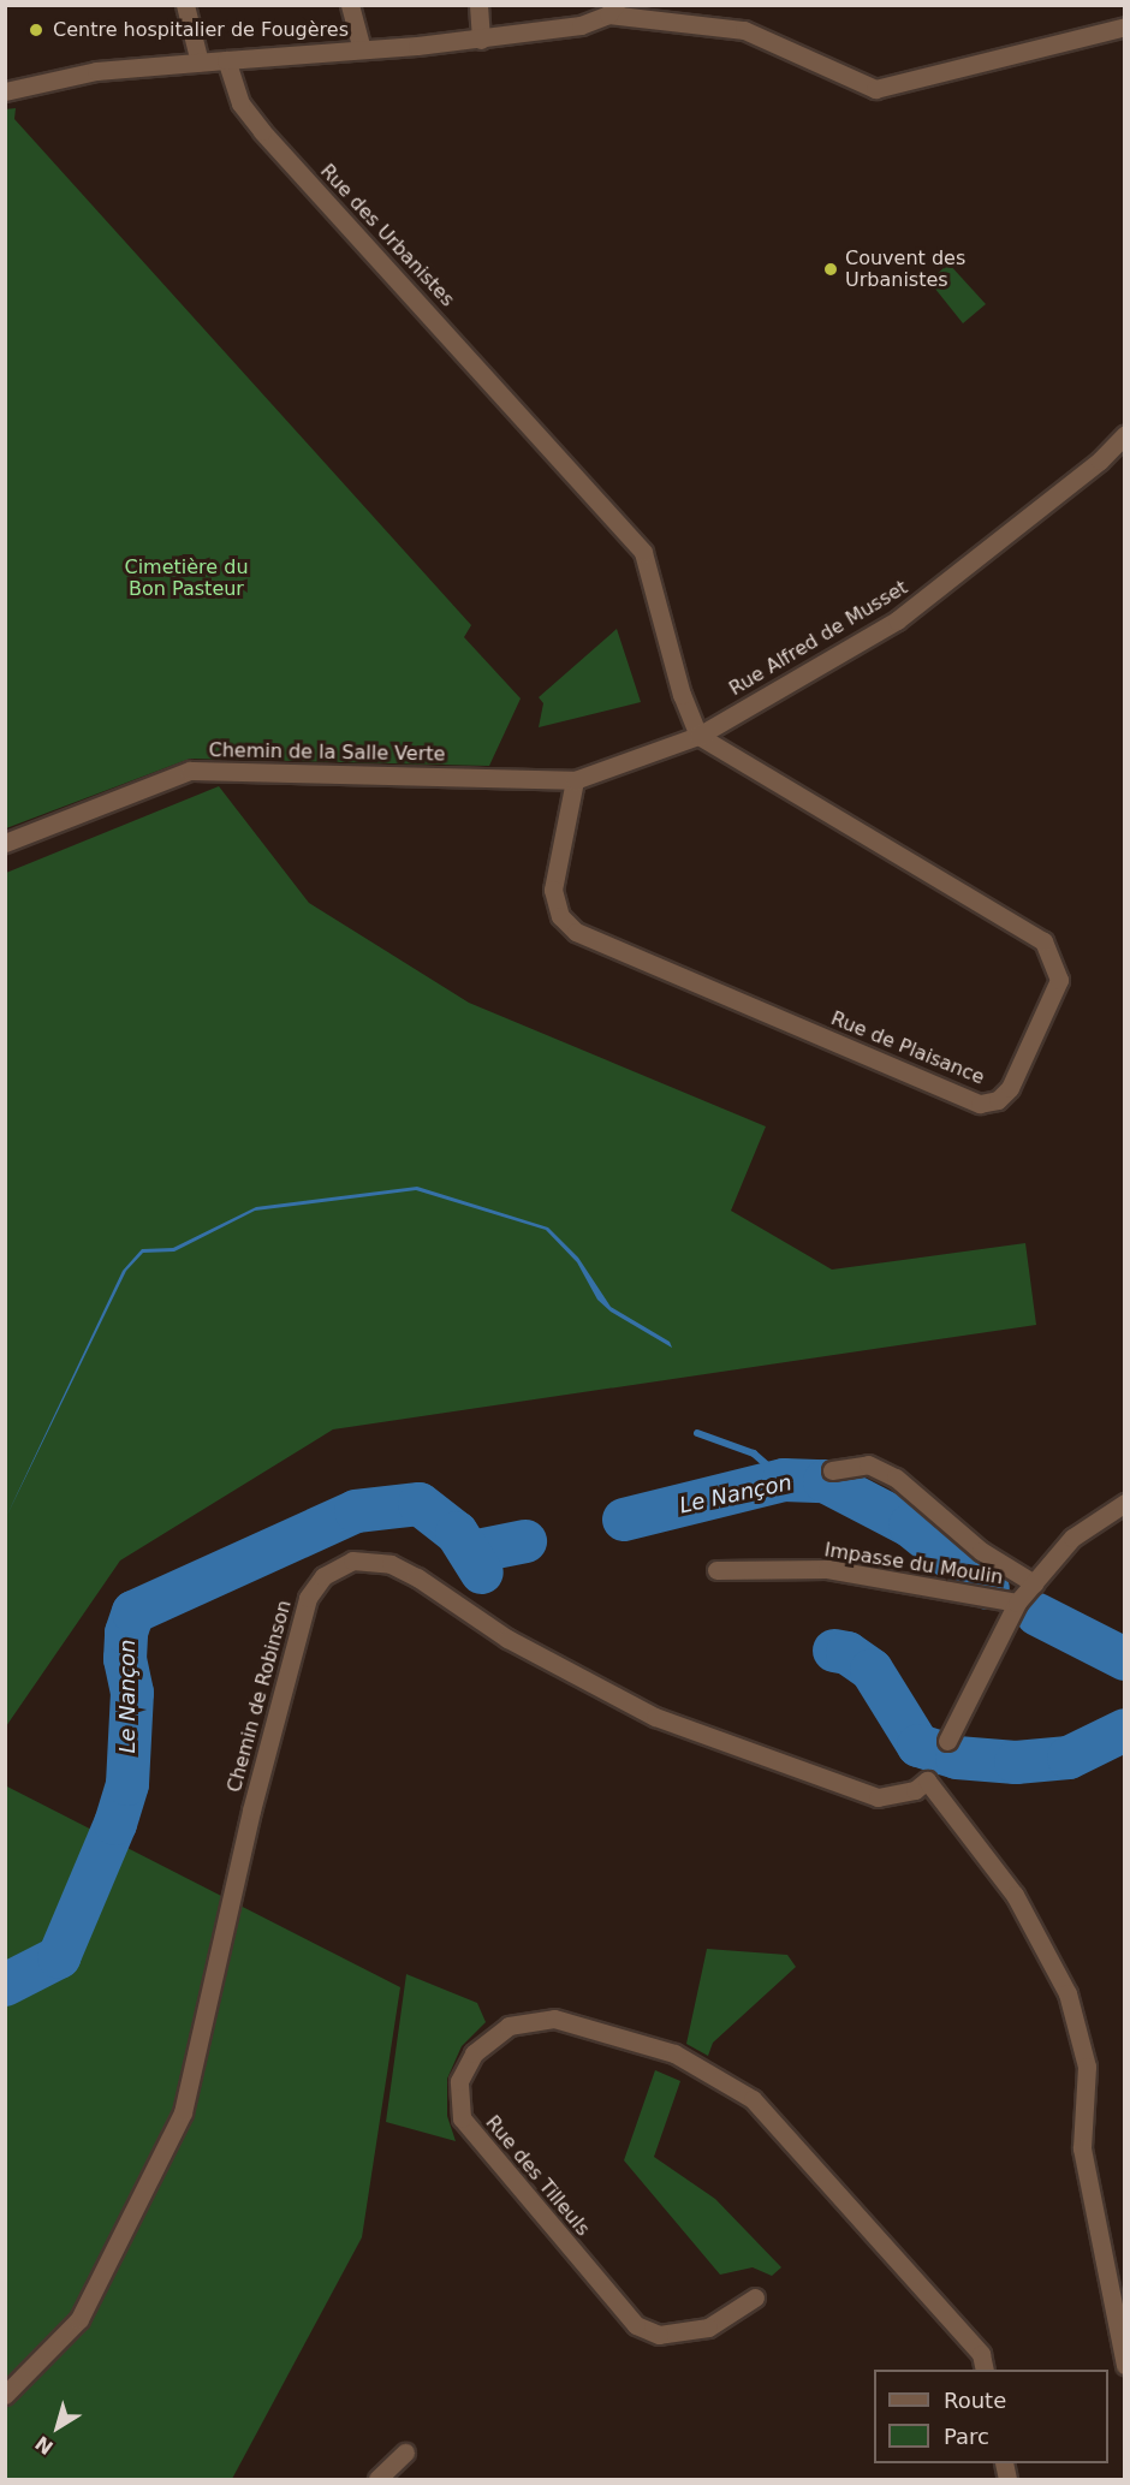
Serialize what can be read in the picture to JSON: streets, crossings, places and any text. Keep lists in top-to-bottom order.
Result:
{
  "streets": {
    "street": [
      "Rue des Urbanistes",
      "Rue Alfred de Musset",
      "Chemin de la Salle Verte",
      "Rue de Plaisance",
      "Impasse du Moulin",
      "Chemin de Robinson",
      "Rue des Tilleuls"
    ]
  },
  "crossings": [
    ["Rue des Urbanistes", "Rue Alfred de Musset"],
    ["Rue des Urbanistes", "Rue de Plaisance"],
    ["Rue Alfred de Musset", "Chemin de la Salle Verte"],
    ["Rue Alfred de Musset", "Rue de Plaisance"],
    ["Chemin de la Salle Verte", "Rue de Plaisance"]
  ],
  "water": ["Le Nançon"],
  "parks": ["Cimetière du Bon Pasteur"],
  "places": ["Centre hospitalier de Fougères", "Couvent des Urbanistes"],
  "legend": ["Route", "Parc"],
  "north": "bottom left"
}
